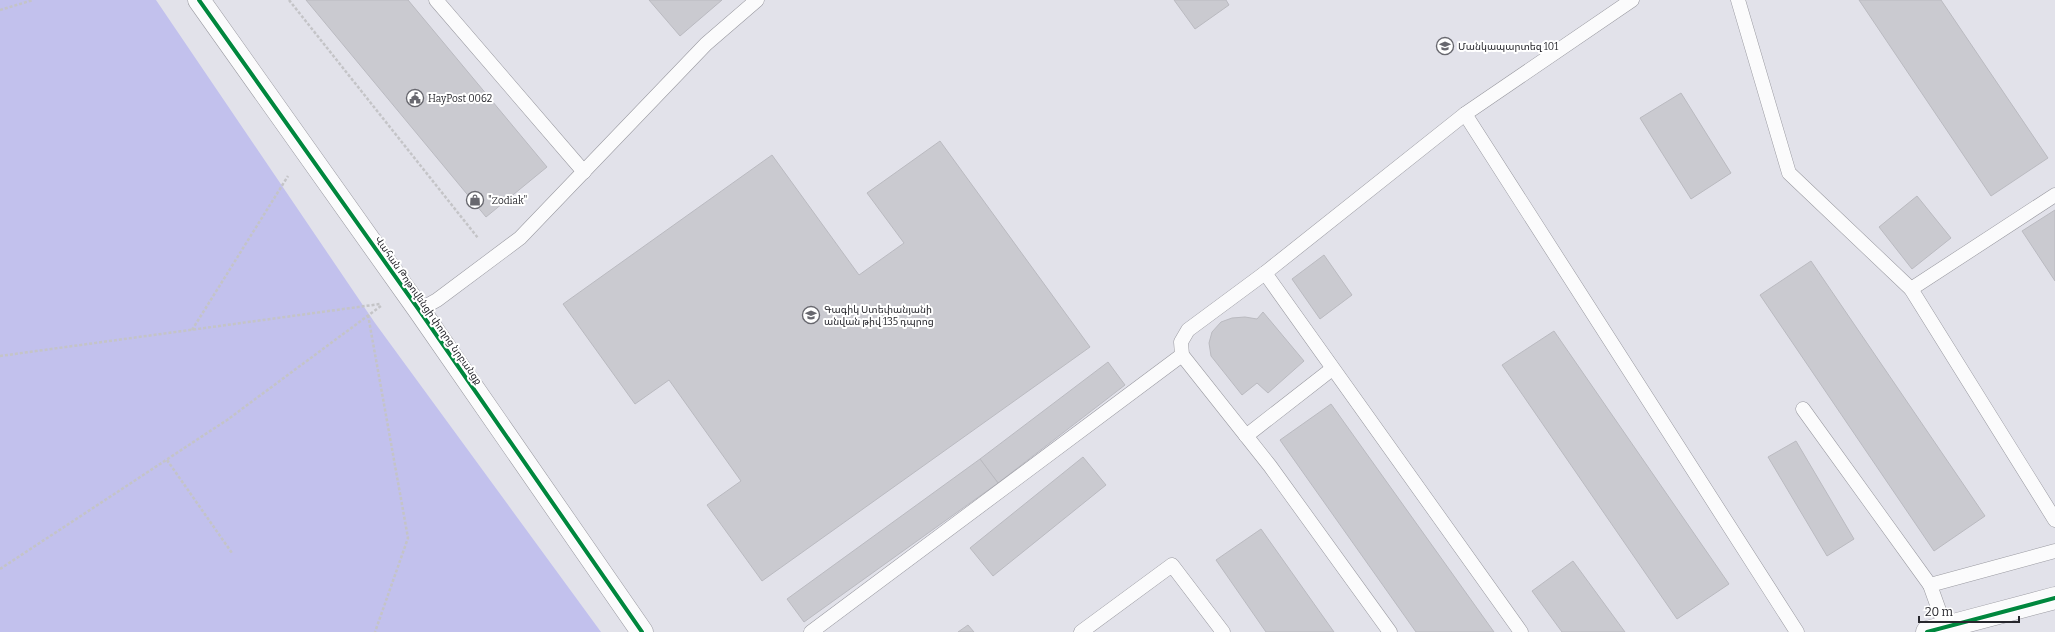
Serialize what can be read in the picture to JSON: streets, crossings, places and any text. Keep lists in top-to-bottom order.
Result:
{
  "streets": {
    "street": ["Վահան Թոթովենցի փողոց նրբանցք"]
  },
  "places": {
    "school or university": ["Մանկապարտեզ 101", "Գագիկ Ստեփանյանի անվան թիվ 135 դպրոց"],
    "public building": ["HayPost 0062"],
    "shop": ["\"Zodiak\""]
  },
  "scale_bar": "20 m"
}
